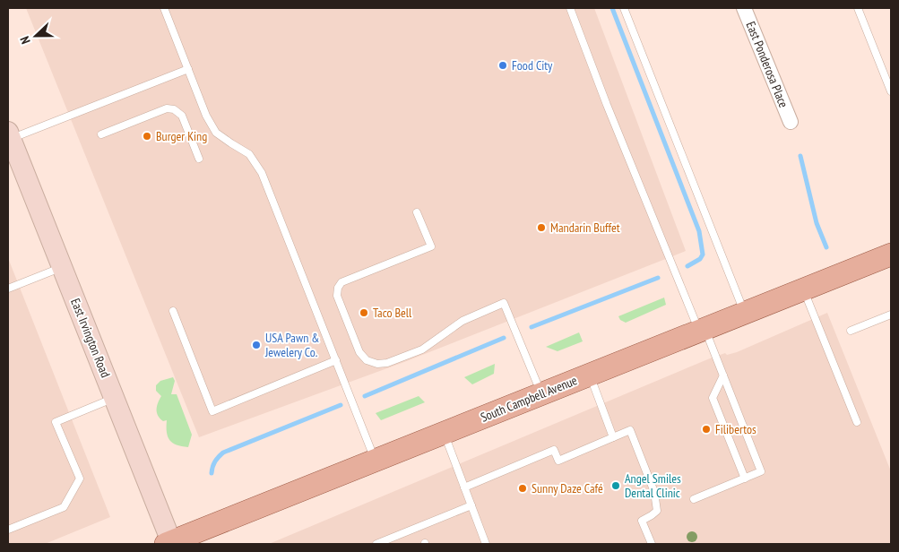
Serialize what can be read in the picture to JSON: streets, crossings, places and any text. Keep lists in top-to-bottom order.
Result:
{
  "streets": {
    "main road": ["East Irvington Road", "South Campbell Avenue"],
    "street": ["East Ponderosa Place"]
  },
  "crossings": [
    ["East Irvington Road", "South Campbell Avenue"]
  ],
  "places": [
    "Food City",
    "Burger King",
    "Mandarin Buffet",
    "Taco Bell",
    "USA Pawn & Jewelery Co.",
    "Filibertos",
    "Angel Smiles Dental Clinic",
    "Sunny Daze Café"
  ],
  "north": "left"
}
